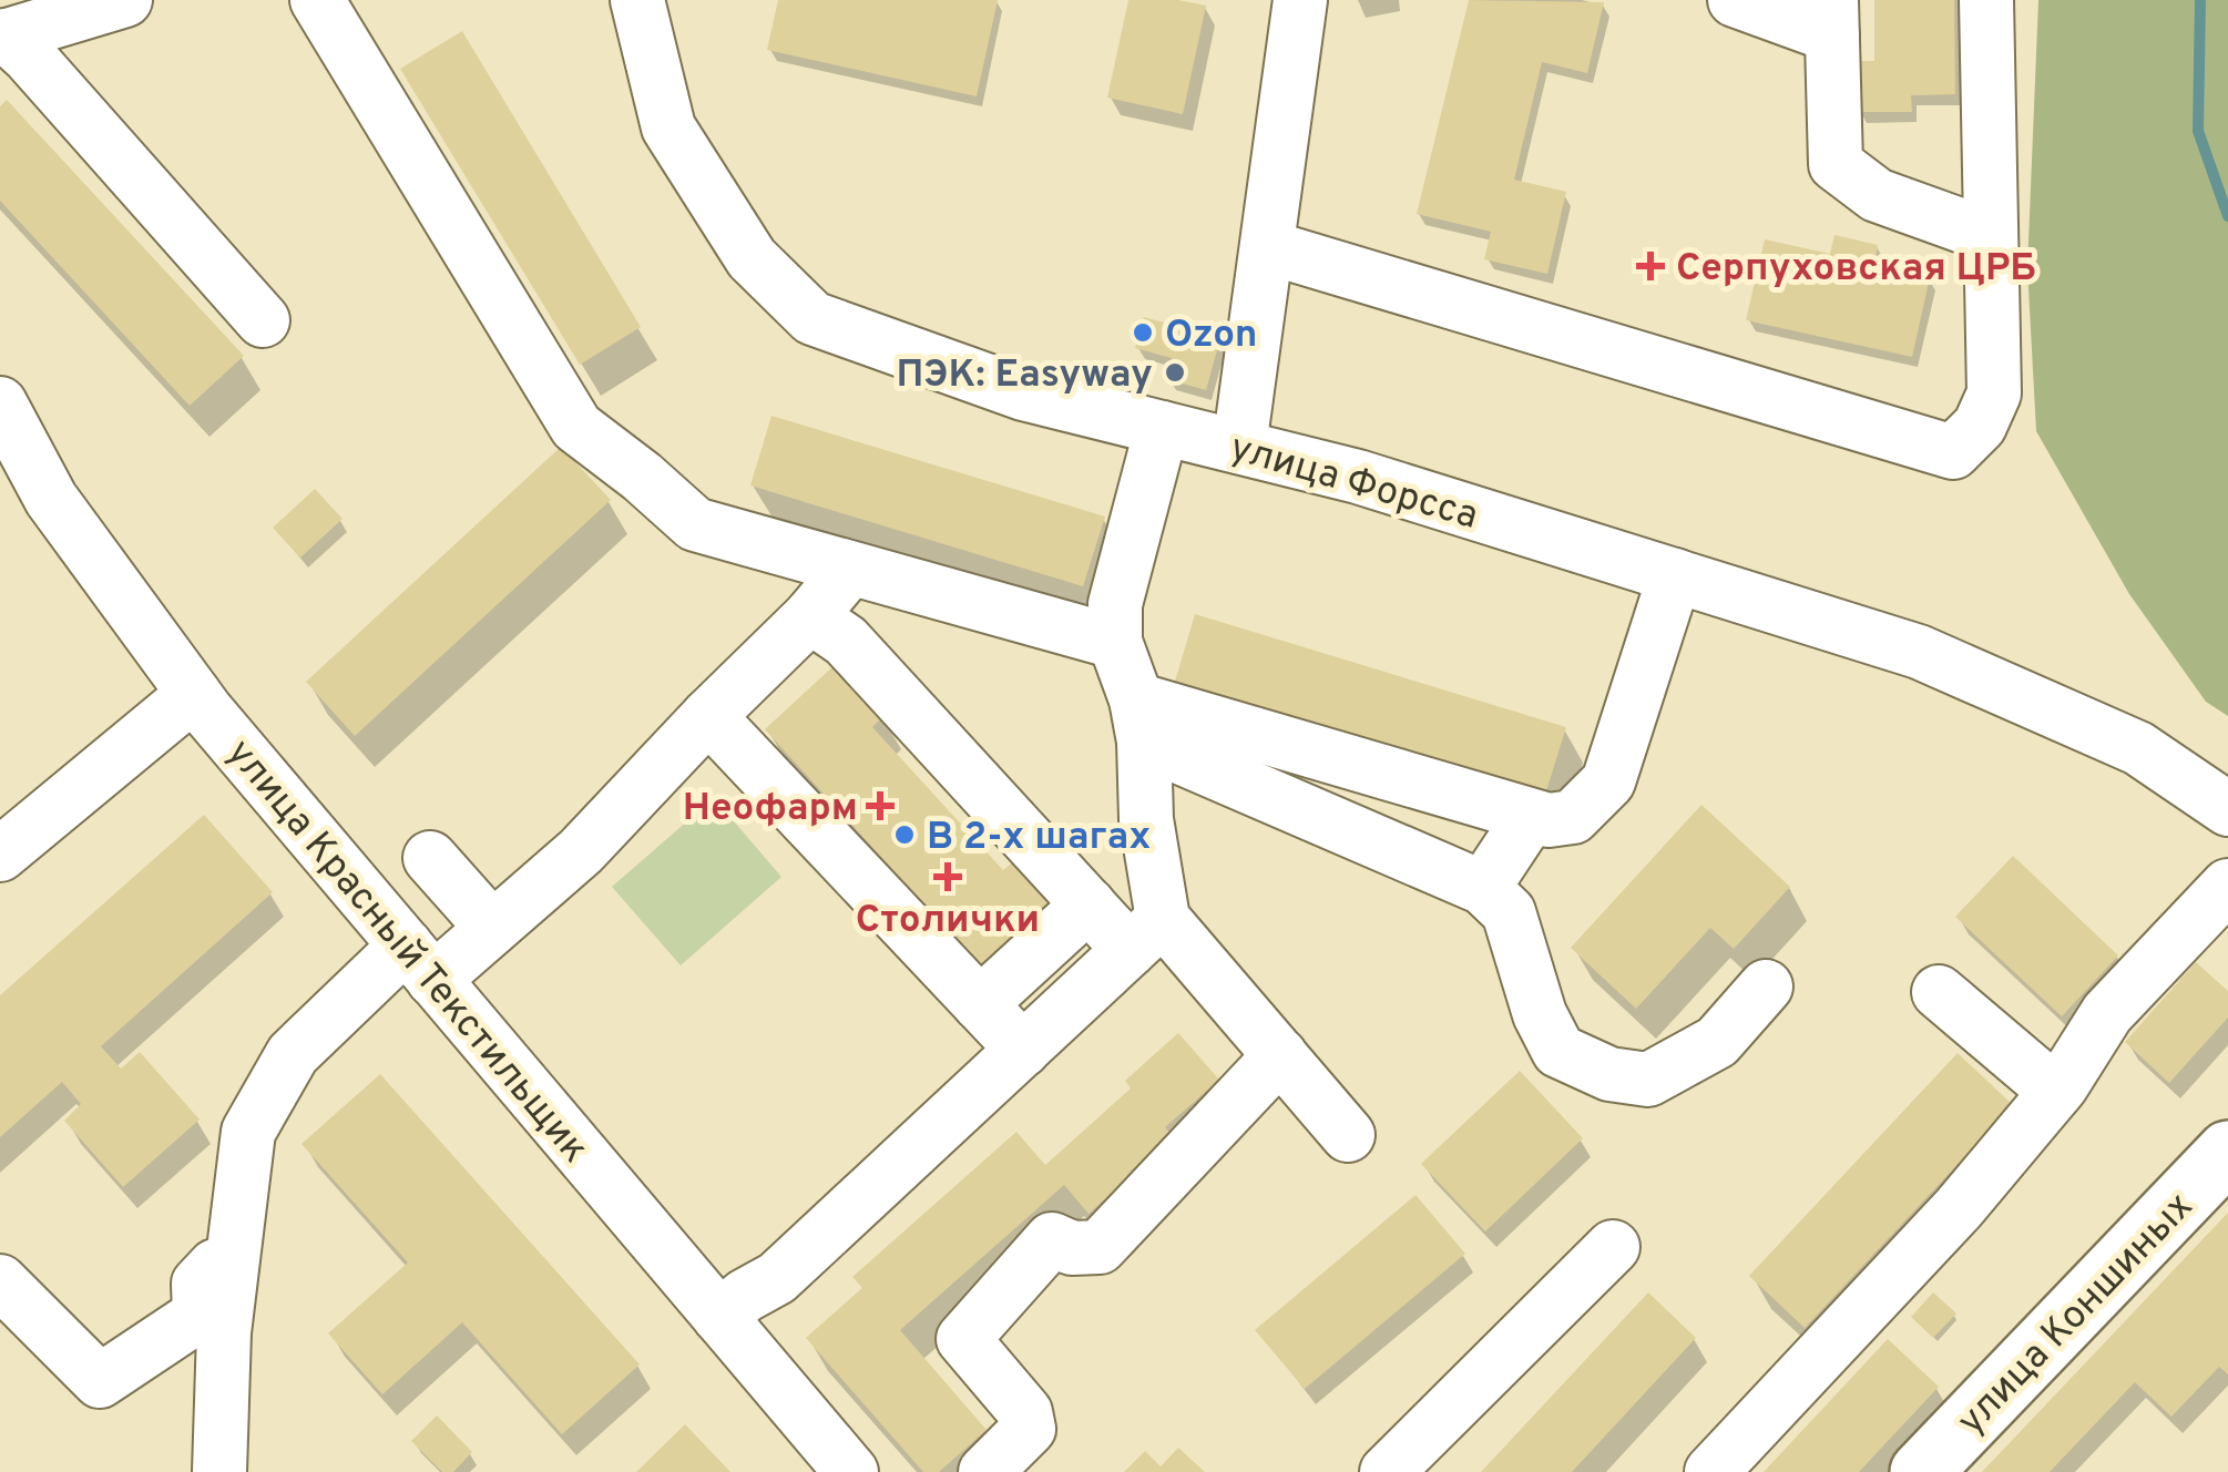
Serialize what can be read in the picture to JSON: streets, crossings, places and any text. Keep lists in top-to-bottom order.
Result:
{
  "streets": {
    "main road": ["улица Коншиных"],
    "street": ["улица Форсса", "улица Красный Текстильщик"]
  },
  "places": {
    "health": ["Серпуховская ЦРБ", "Неофарм", "Столички"],
    "other": ["Ozon", "ПЭК: Easyway", "В 2-х шагах"]
  }
}
